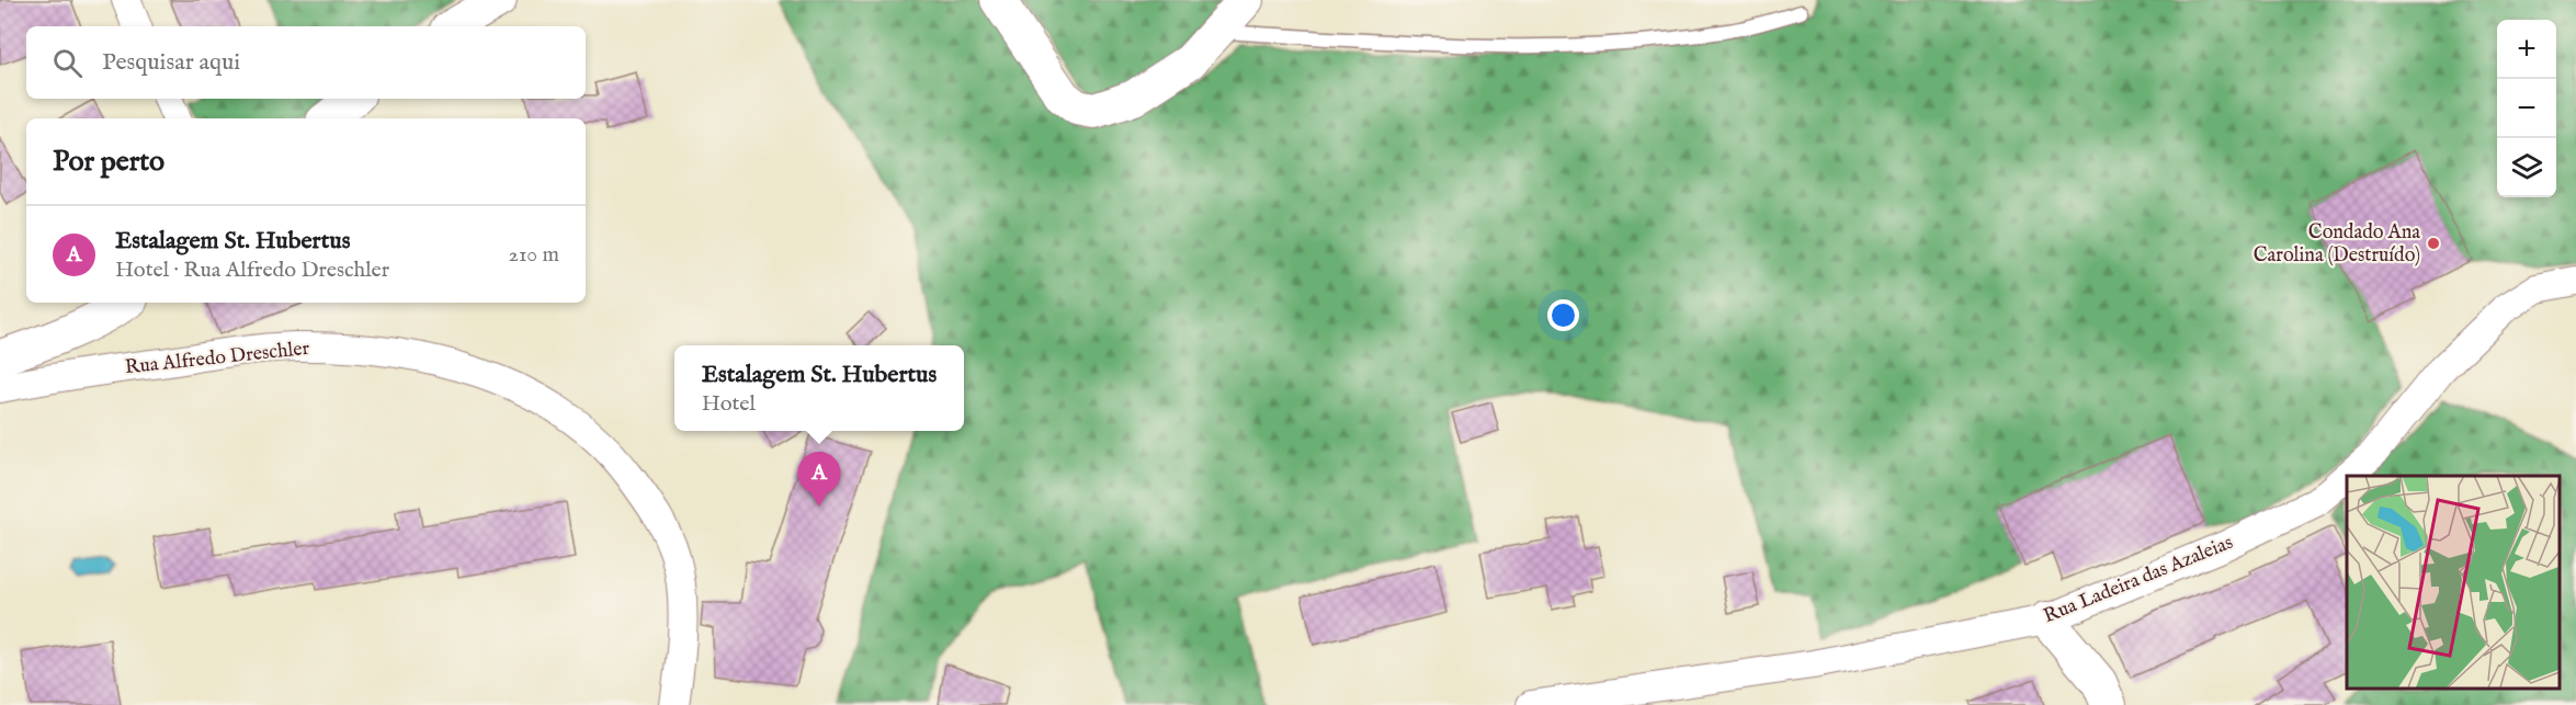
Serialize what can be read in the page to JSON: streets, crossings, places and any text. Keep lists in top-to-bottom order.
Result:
{
  "streets": {
    "street": ["Rua Alfredo Dreschler", "Rua Ladeira das Azaleias"]
  },
  "places": ["Condado Ana Carolina (Destruído)"],
  "page": {
    "map_buttons": ["+", "−"],
    "search": "Pesquisar aqui",
    "heading": "Por perto",
    "list": [
      {
        "mark": "A",
        "name": "Estalagem St. Hubertus",
        "note": "Hotel · Rua Alfredo Dreschler",
        "value": "210 m"
      }
    ],
    "popup": ["Estalagem St. Hubertus", "Hotel"],
    "pins": "A"
  }
}
